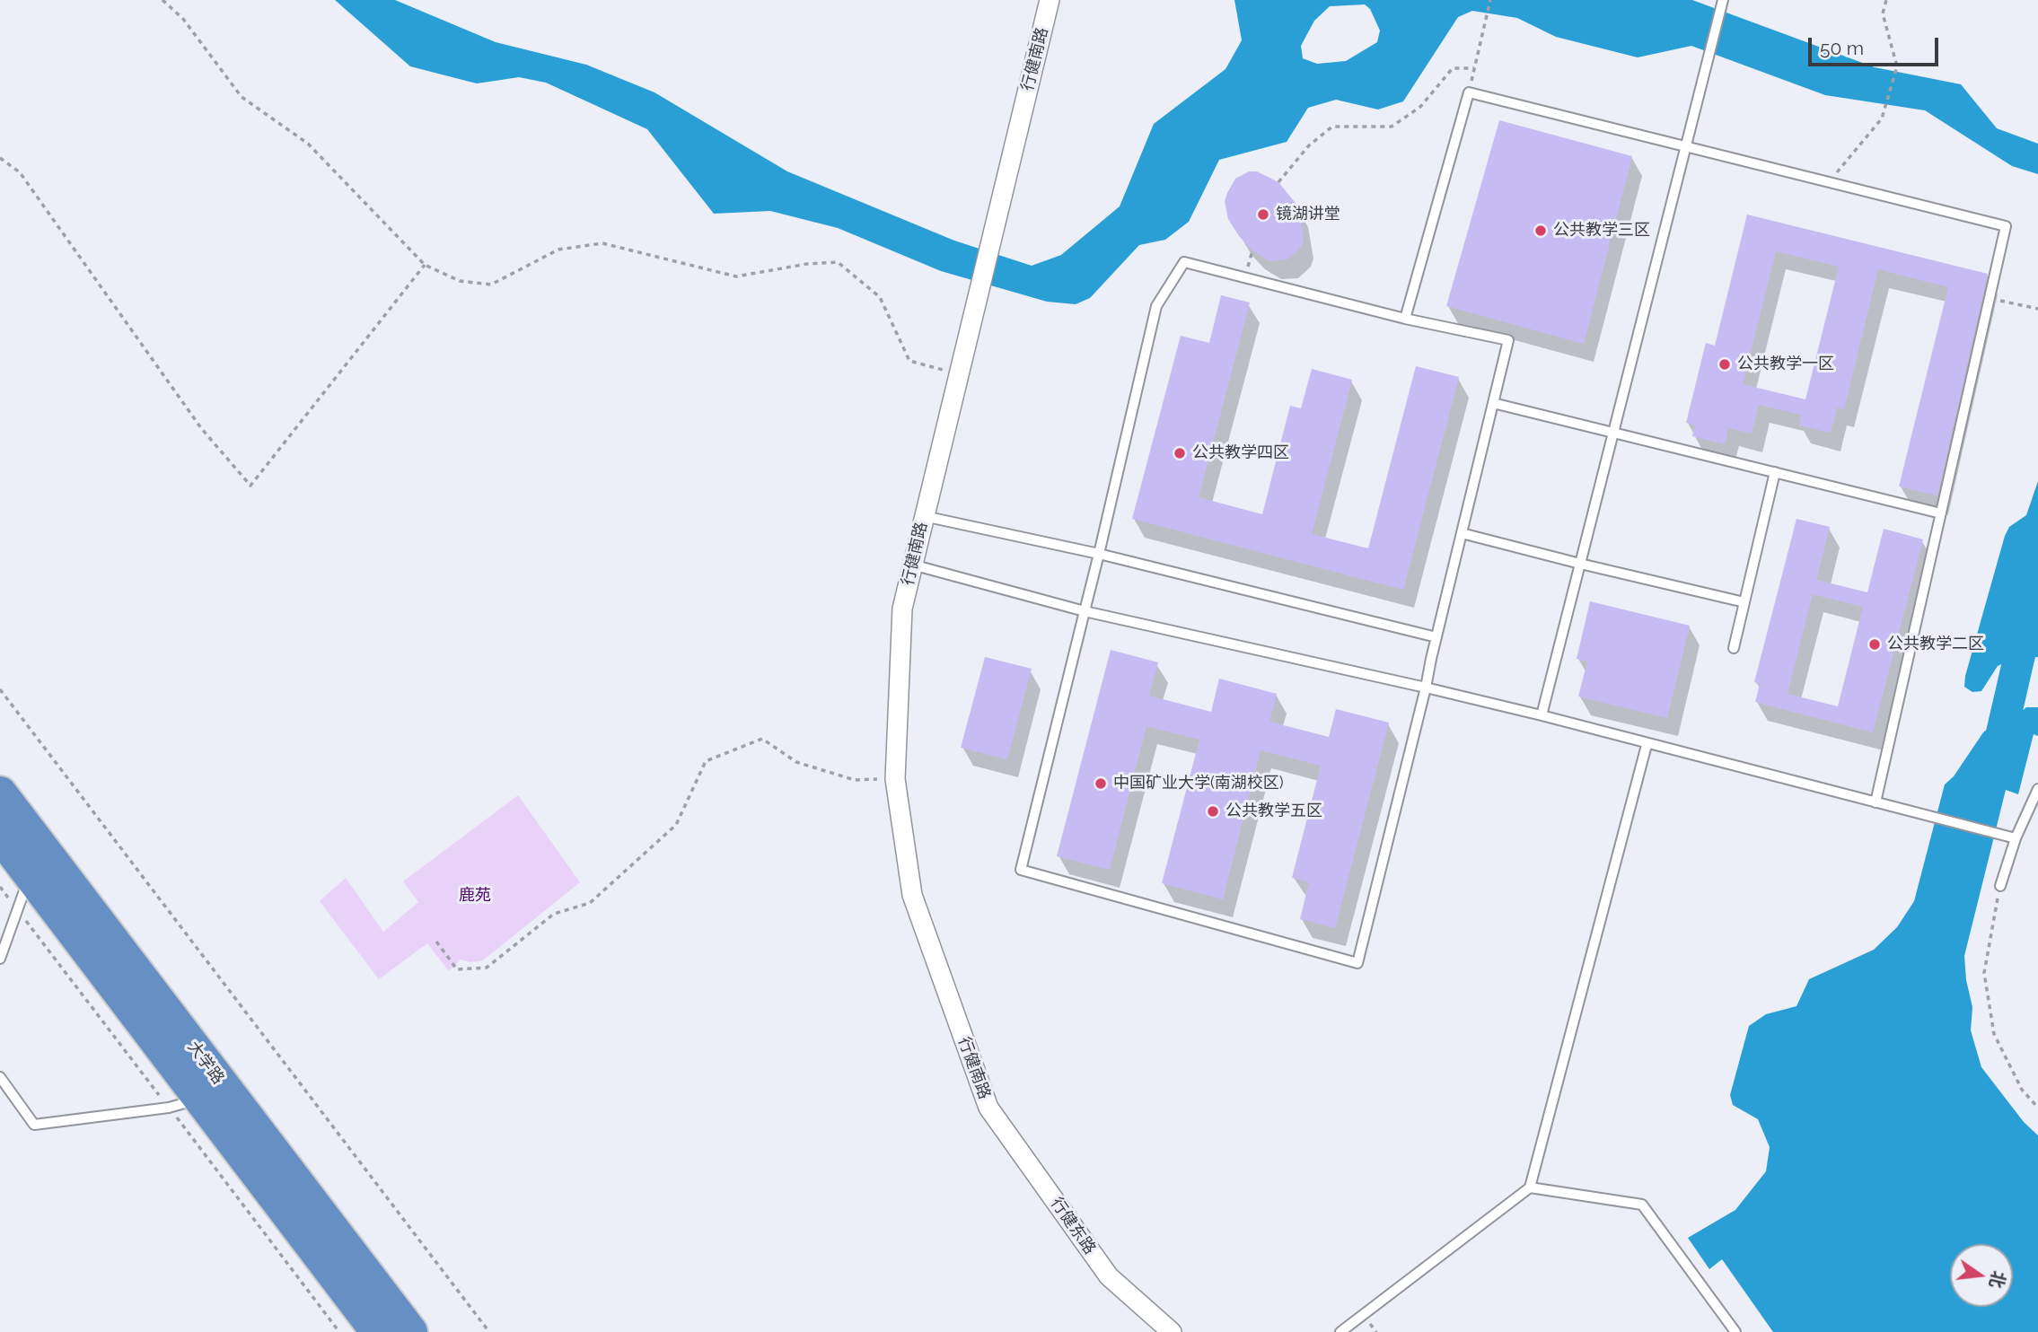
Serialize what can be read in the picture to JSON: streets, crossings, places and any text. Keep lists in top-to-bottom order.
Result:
{
  "streets": {
    "highway": ["大学路"],
    "street": ["行健南路", "行健东路"]
  },
  "crossings": [
    ["行健南路", "行健东路"]
  ],
  "parks": ["鹿苑"],
  "places": [
    "镜湖讲堂",
    "公共教学三区",
    "公共教学一区",
    "公共教学四区",
    "公共教学二区",
    "中国矿业大学(南湖校区)",
    "公共教学五区"
  ],
  "scale_bar": "50 m",
  "north": "right"
}
